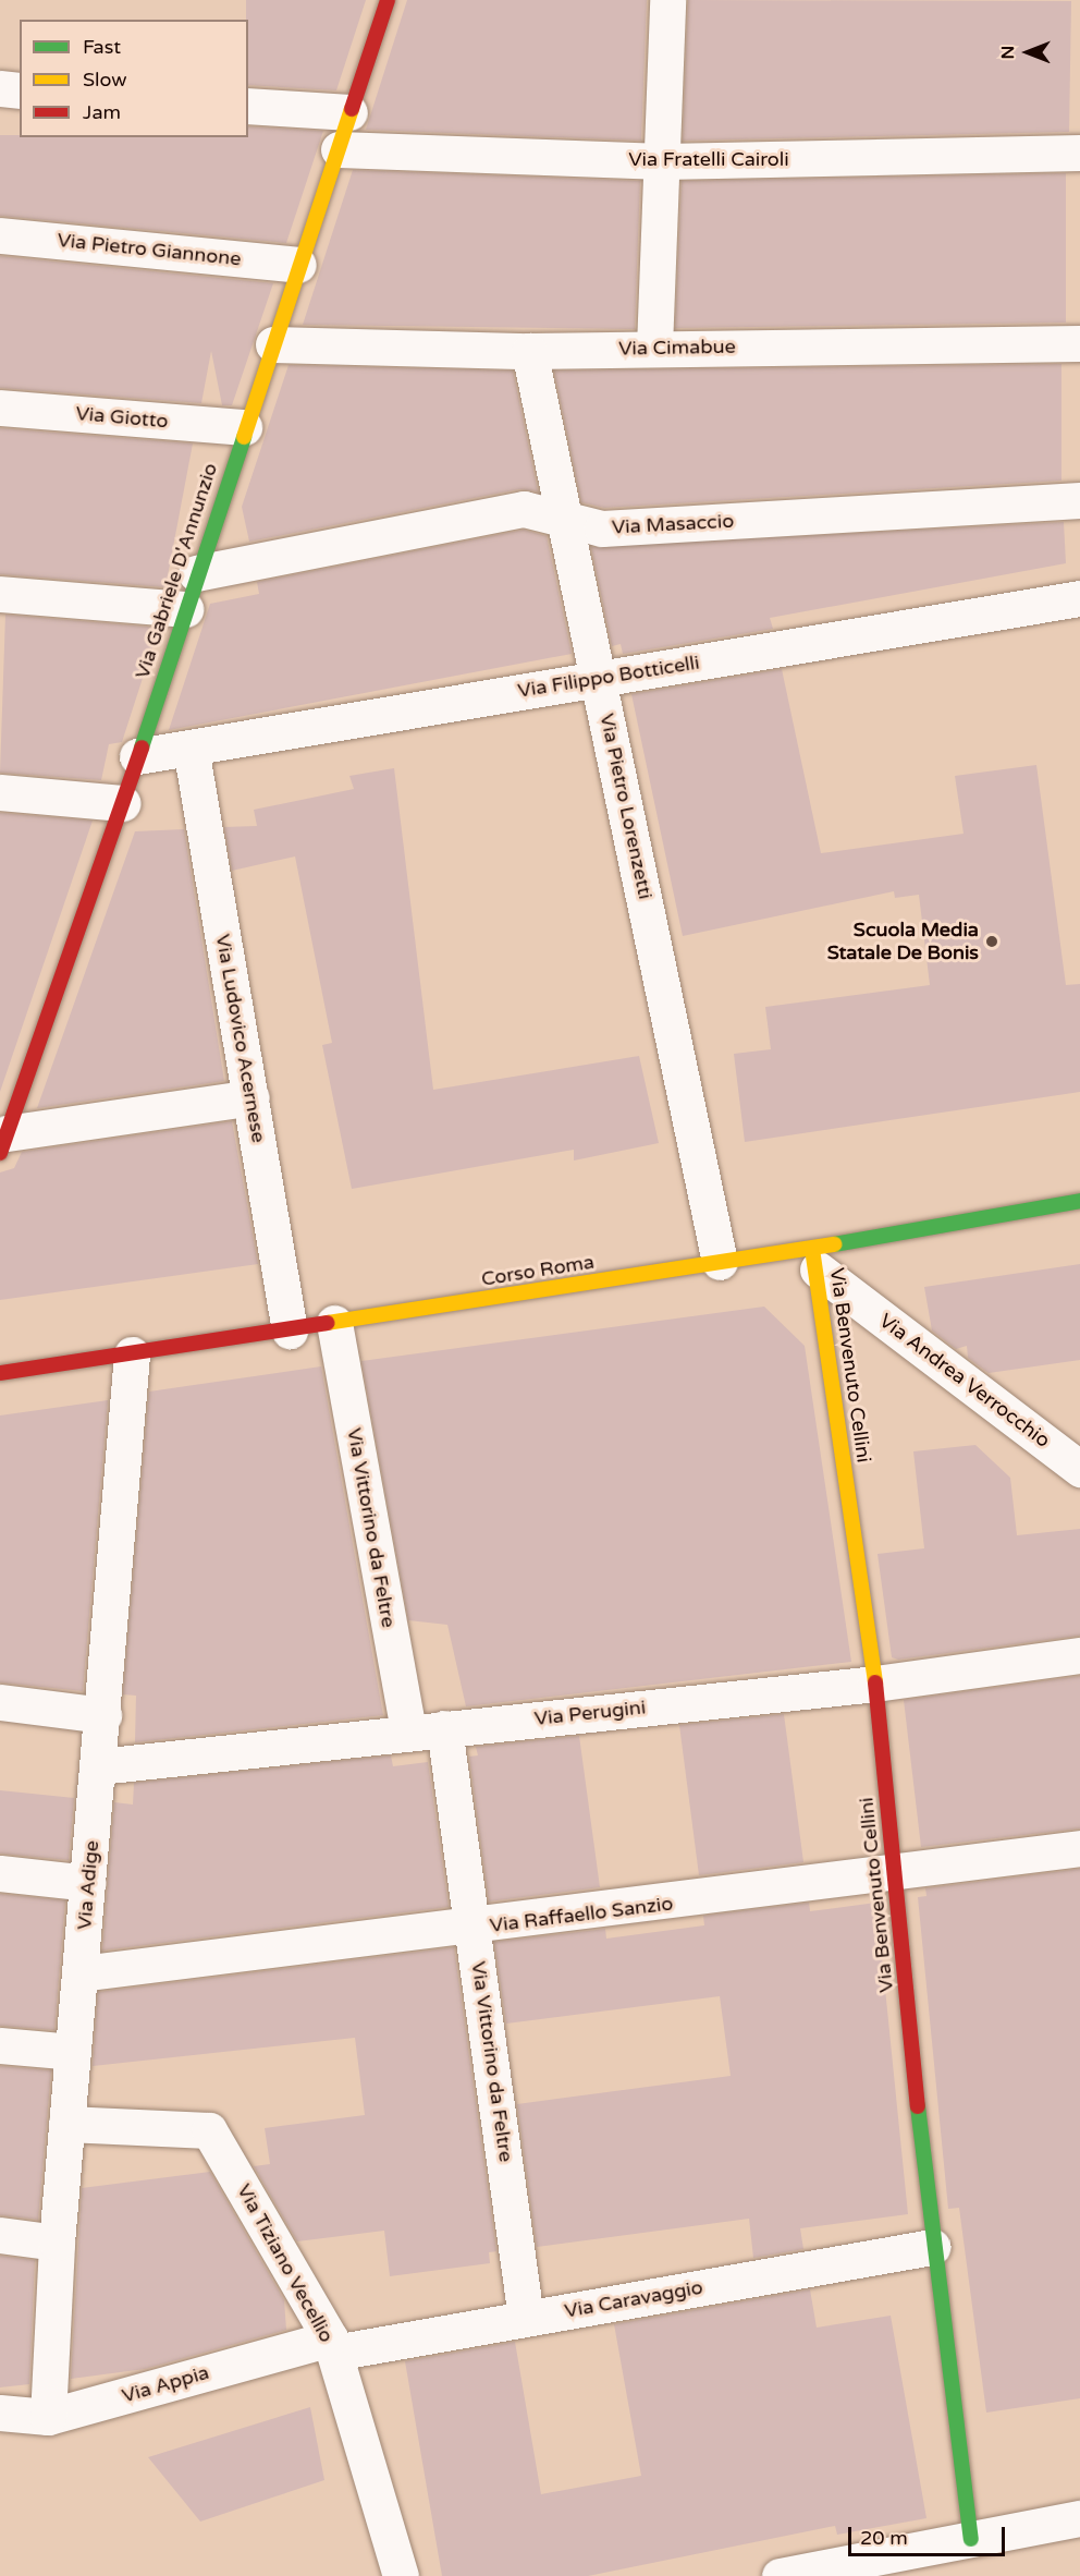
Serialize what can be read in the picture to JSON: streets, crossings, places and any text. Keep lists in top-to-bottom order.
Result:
{
  "streets": {
    "street": [
      "Via Fratelli Cairoli",
      "Via Pietro Giannone",
      "Via Cimabue",
      "Via Giotto",
      "Via Masaccio",
      "Via Gabriele D'Annunzio",
      "Via Filippo Botticelli",
      "Via Pietro Lorenzetti",
      "Via Ludovico Acernese",
      "Corso Roma",
      "Via Benvenuto Cellini",
      "Via Andrea Verrocchio",
      "Via Vittorino da Feltre",
      "Via Perugini",
      "Via Adige",
      "Via Raffaello Sanzio",
      "Via Tiziano Vecellio",
      "Via Caravaggio",
      "Via Appia"
    ]
  },
  "crossings": [
    ["Via Fratelli Cairoli", "Via Gabriele D'Annunzio"],
    ["Via Pietro Giannone", "Via Gabriele D'Annunzio"],
    ["Via Cimabue", "Via Gabriele D'Annunzio"],
    ["Via Cimabue", "Via Pietro Lorenzetti"],
    ["Via Giotto", "Via Gabriele D'Annunzio"],
    ["Via Masaccio", "Via Gabriele D'Annunzio"],
    ["Via Masaccio", "Via Pietro Lorenzetti"],
    ["Via Gabriele D'Annunzio", "Via Filippo Botticelli"],
    ["Via Filippo Botticelli", "Via Pietro Lorenzetti"],
    ["Via Filippo Botticelli", "Via Ludovico Acernese"],
    ["Via Pietro Lorenzetti", "Corso Roma"],
    ["Via Ludovico Acernese", "Corso Roma"],
    ["Corso Roma", "Via Benvenuto Cellini"],
    ["Corso Roma", "Via Andrea Verrocchio"],
    ["Corso Roma", "Via Vittorino da Feltre"],
    ["Corso Roma", "Via Adige"],
    ["Via Benvenuto Cellini", "Via Andrea Verrocchio"],
    ["Via Benvenuto Cellini", "Via Perugini"],
    ["Via Benvenuto Cellini", "Via Raffaello Sanzio"],
    ["Via Benvenuto Cellini", "Via Caravaggio"],
    ["Via Vittorino da Feltre", "Via Perugini"],
    ["Via Vittorino da Feltre", "Via Raffaello Sanzio"],
    ["Via Vittorino da Feltre", "Via Caravaggio"],
    ["Via Perugini", "Via Adige"],
    ["Via Adige", "Via Raffaello Sanzio"],
    ["Via Adige", "Via Tiziano Vecellio"],
    ["Via Adige", "Via Appia"],
    ["Via Tiziano Vecellio", "Via Caravaggio"],
    ["Via Tiziano Vecellio", "Via Appia"],
    ["Via Caravaggio", "Via Appia"]
  ],
  "places": ["Scuola Media Statale De Bonis"],
  "legend": ["Fast", "Slow", "Jam"],
  "scale_bar": "20 m",
  "north": "left"
}
